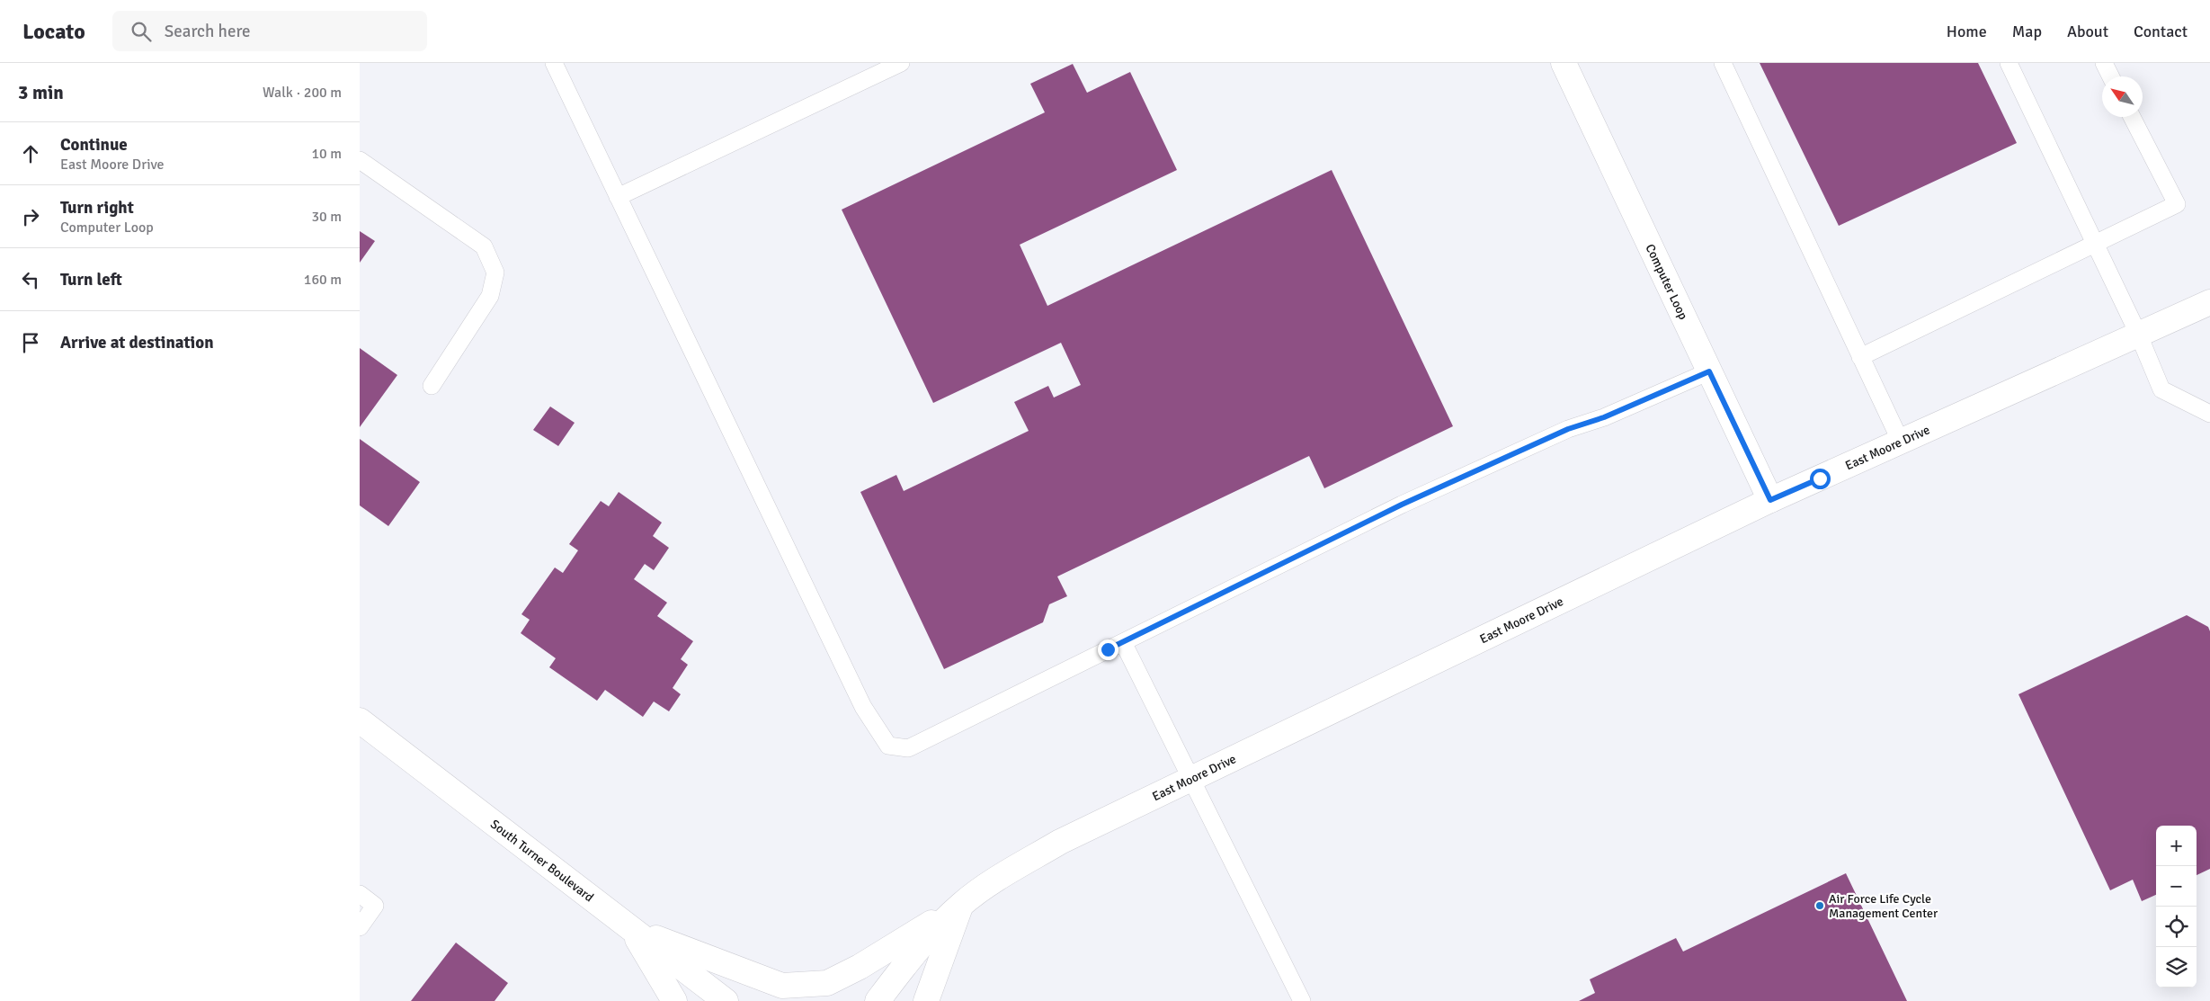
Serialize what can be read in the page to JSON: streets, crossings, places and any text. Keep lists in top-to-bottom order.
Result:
{
  "streets": {
    "street": ["Computer Loop", "East Moore Drive", "South Turner Boulevard"]
  },
  "crossings": [
    ["Computer Loop", "East Moore Drive"]
  ],
  "places": ["Air Force Life Cycle Management Center"],
  "north": "top left",
  "page": {
    "header": "Locato",
    "search": "Search here",
    "nav": [
      "Home",
      "Map",
      "About",
      "Contact"
    ],
    "heading": ["3 min", "Walk · 200 m"],
    "list": [
      ["Continue", "East Moore Drive", "10 m"],
      ["Turn right", "Computer Loop", "30 m"],
      ["Turn left", "160 m"],
      "Arrive at destination"
    ],
    "map_buttons": ["+", "−"]
  }
}
